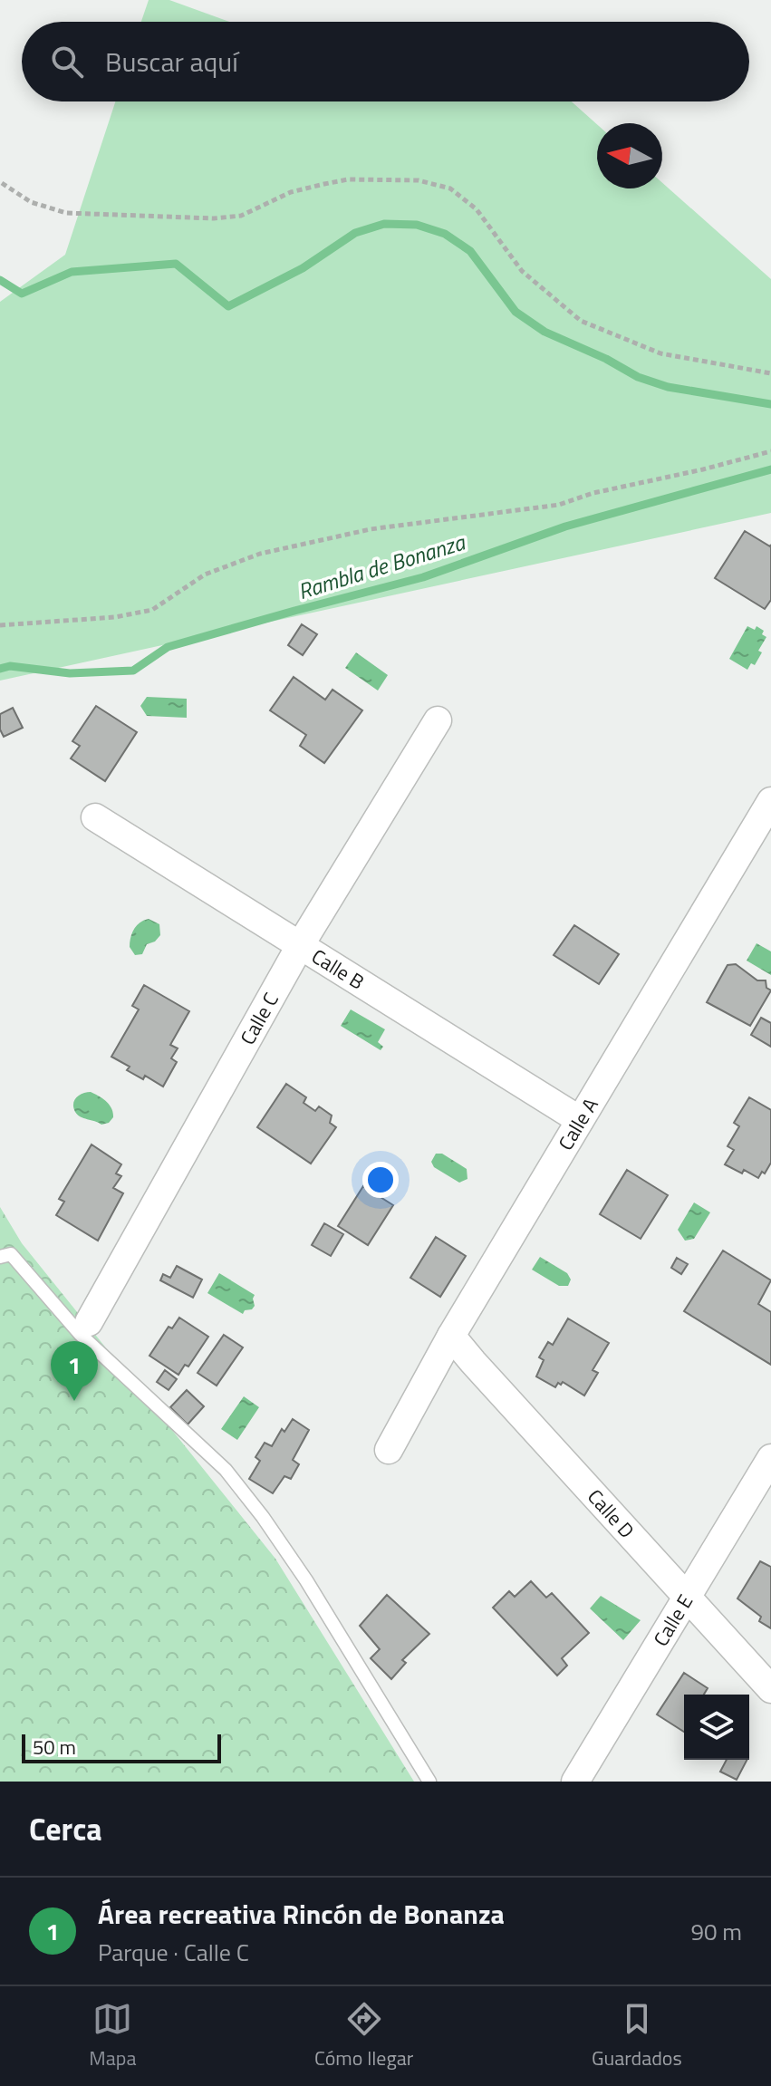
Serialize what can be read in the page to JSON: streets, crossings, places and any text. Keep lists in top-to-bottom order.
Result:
{
  "streets": {
    "street": [
      "Calle B",
      "Calle C",
      "Calle A",
      "Calle D",
      "Calle E"
    ]
  },
  "crossings": [
    ["Calle B", "Calle C"],
    ["Calle B", "Calle A"],
    ["Calle A", "Calle D"],
    ["Calle D", "Calle E"]
  ],
  "water": ["Rambla de Bonanza"],
  "scale_bar": "50 m",
  "north": "left",
  "page": {
    "search": "Buscar aquí",
    "pins": "1",
    "scale": "50 m",
    "heading": "Cerca",
    "list": [
      {
        "mark": "1",
        "name": "Área recreativa Rincón de Bonanza",
        "note": "Parque · Calle C",
        "value": "90 m"
      }
    ],
    "nav": ["Mapa", "Cómo llegar", "Guardados"]
  }
}
